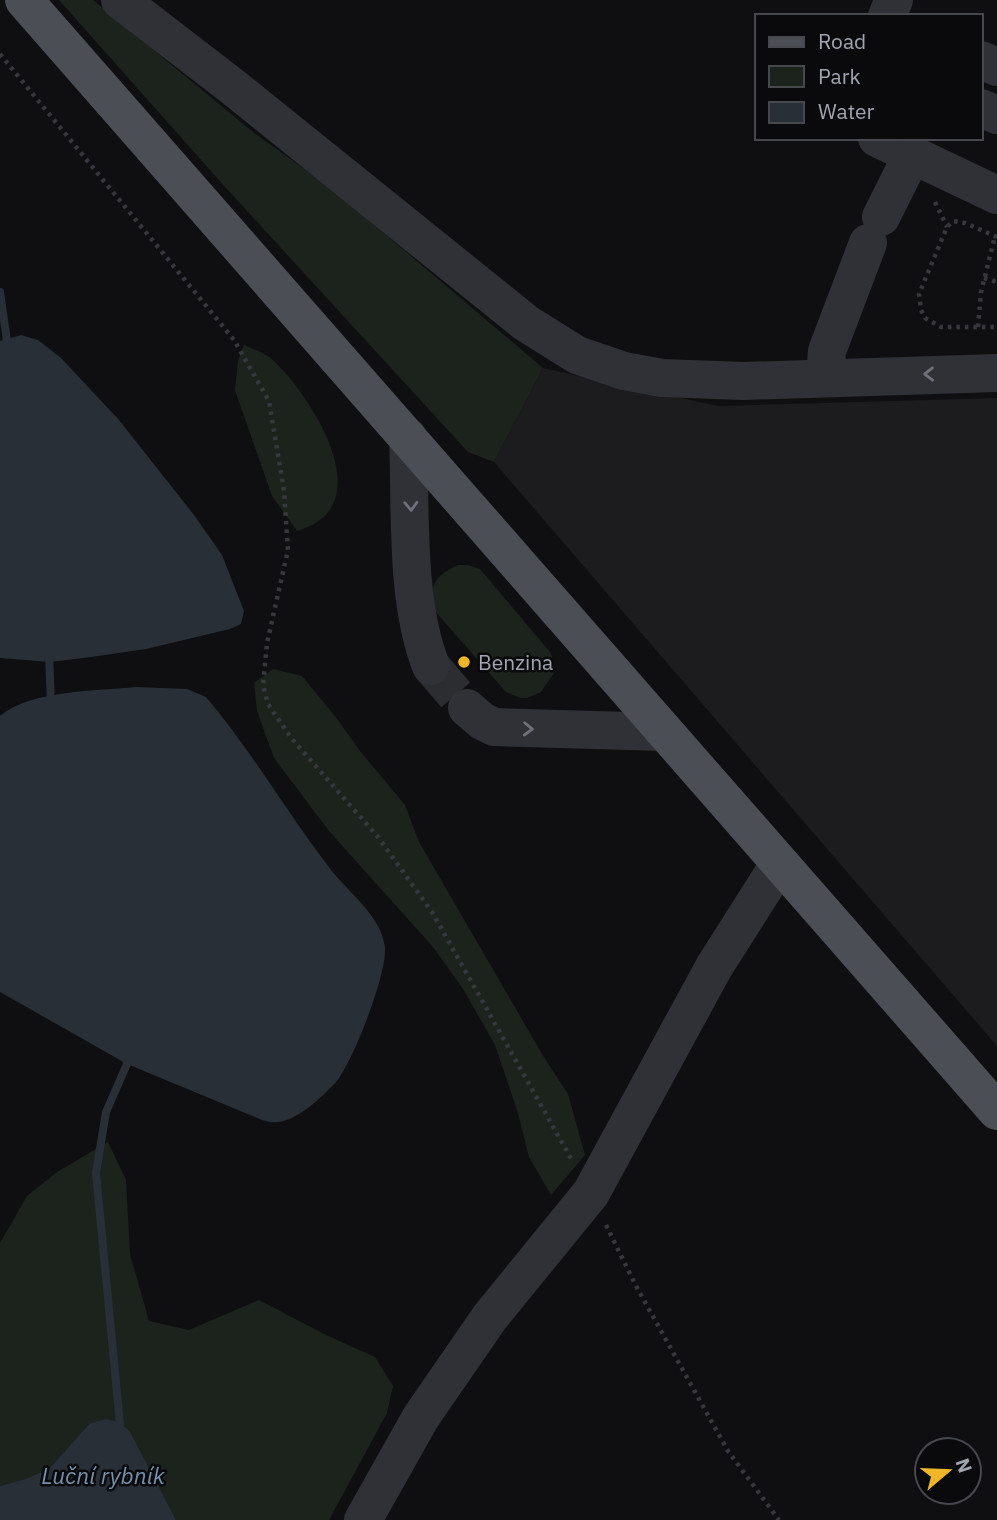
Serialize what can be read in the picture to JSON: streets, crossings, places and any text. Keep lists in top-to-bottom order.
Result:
{
  "water": ["Luční rybník"],
  "places": ["Benzina"],
  "legend": ["Road", "Park", "Water"],
  "north": "right"
}
